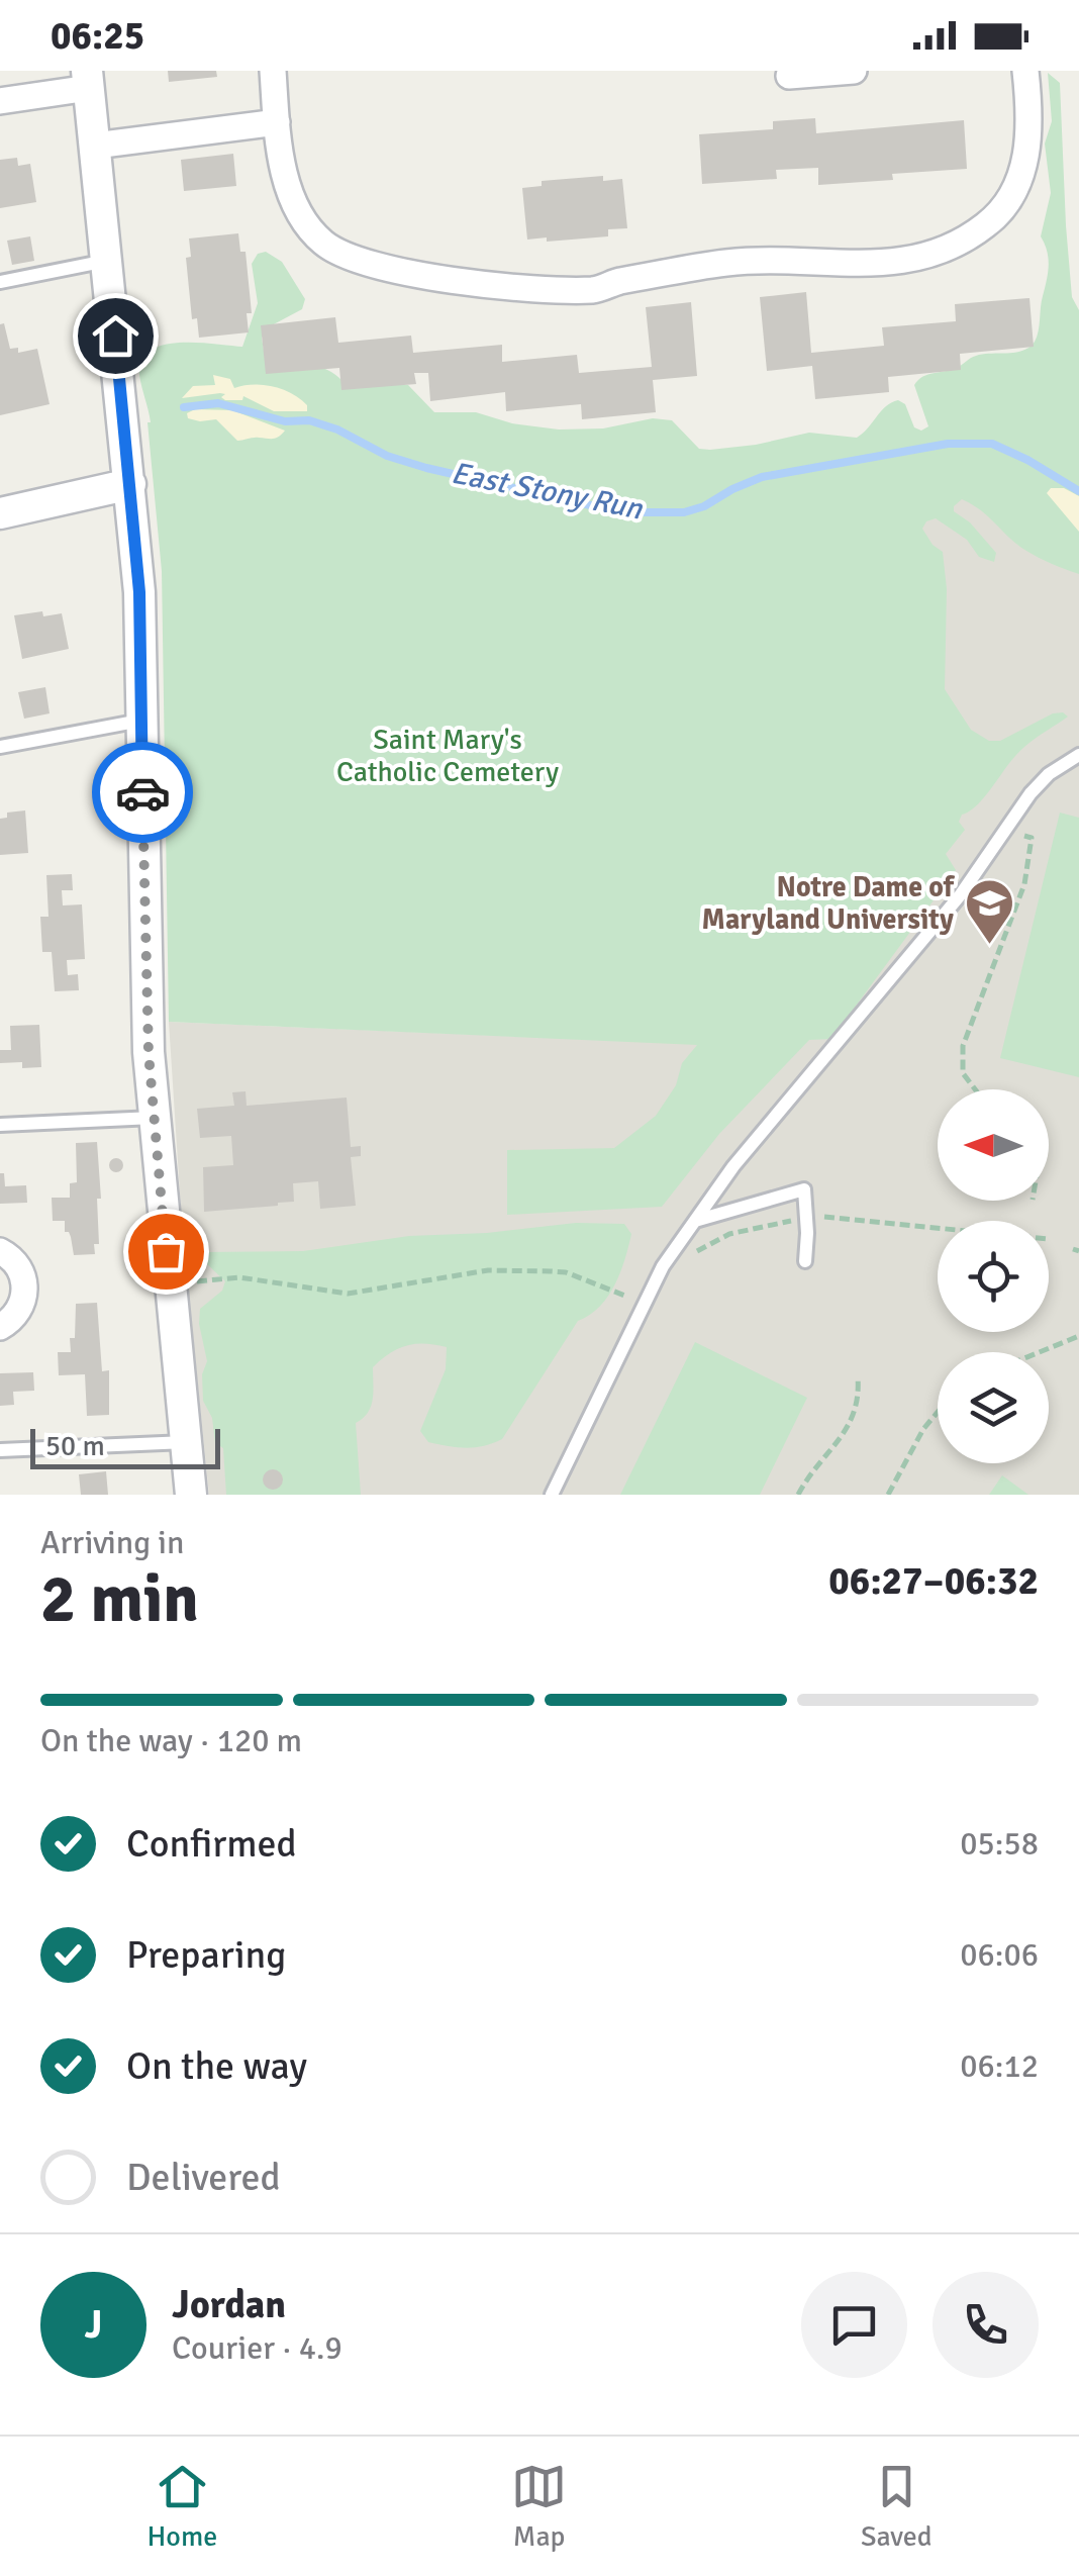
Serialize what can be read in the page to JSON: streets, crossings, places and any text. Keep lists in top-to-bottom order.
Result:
{
  "water": ["East Stony Run"],
  "parks": ["Saint Mary's Catholic Cemetery"],
  "places": {
    "school or university": ["Notre Dame of Maryland University"]
  },
  "scale_bar": "50 m",
  "north": "left",
  "page": {
    "status": "06:25",
    "scale": "50 m",
    "heading": ["2 min", "Arriving in", "06:27–06:32"],
    "panel": ["Jordan", "Courier · 4.9"],
    "bar": "On the way · 120 m",
    "list": [
      ["Confirmed", "05:58"],
      ["Preparing", "06:06"],
      ["On the way", "06:12"],
      "Delivered"
    ],
    "round": "J",
    "tabs": ["Home", "Map", "Saved"]
  }
}
